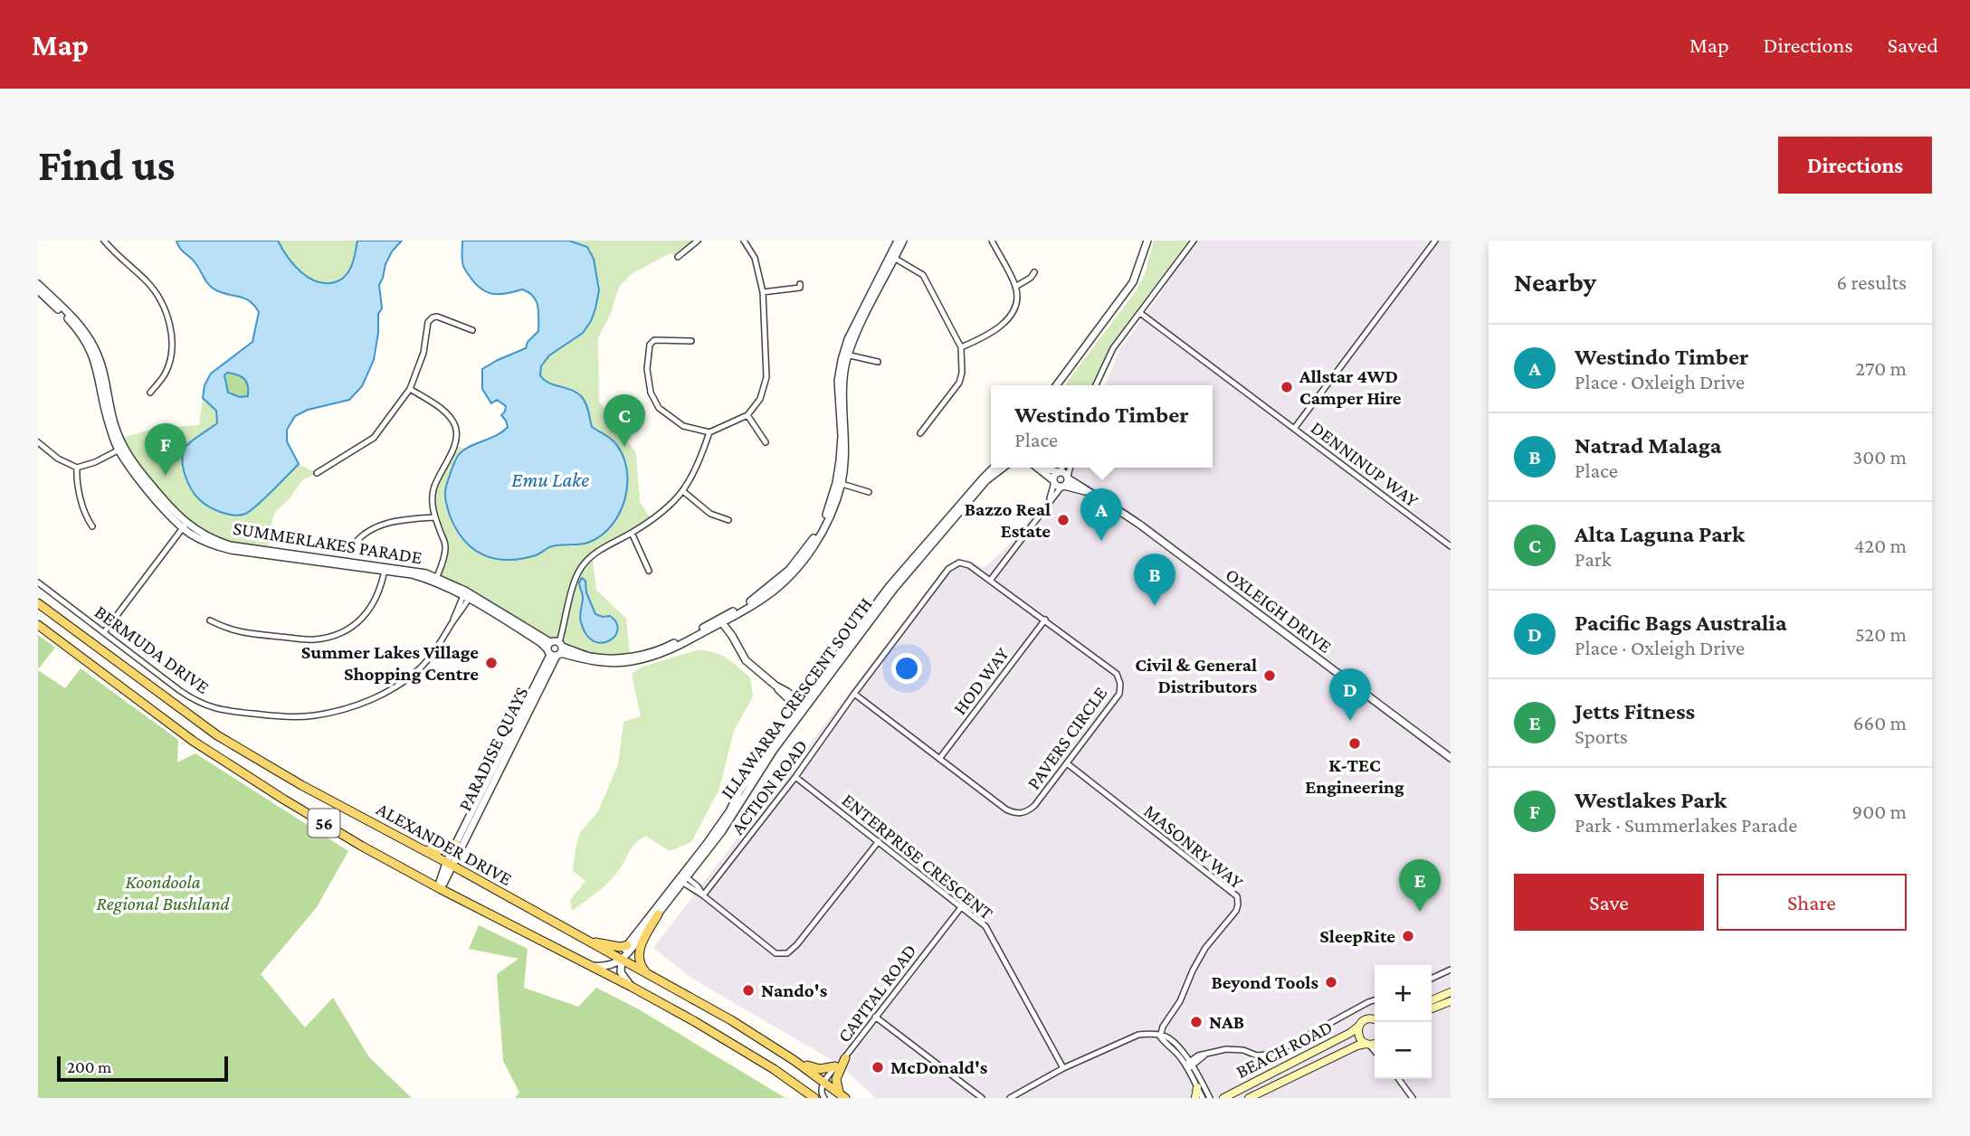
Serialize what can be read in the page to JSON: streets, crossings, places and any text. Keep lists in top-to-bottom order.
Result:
{
  "streets": {
    "main road": ["56", "ALEXANDER DRIVE", "BEACH ROAD"],
    "street": [
      "DENNINUP WAY",
      "SUMMERLAKES PARADE",
      "OXLEIGH DRIVE",
      "BERMUDA DRIVE",
      "HOD WAY",
      "ILLAWARRA CRESCENT SOUTH",
      "PAVERS CIRCLE",
      "PARADISE QUAYS",
      "ACTION ROAD",
      "MASONRY WAY",
      "ENTERPRISE CRESCENT",
      "CAPITAL ROAD"
    ]
  },
  "crossings": [
    ["SUMMERLAKES PARADE", "BERMUDA DRIVE"],
    ["SUMMERLAKES PARADE", "PARADISE QUAYS"],
    ["HOD WAY", "PAVERS CIRCLE"],
    ["ILLAWARRA CRESCENT SOUTH", "ALEXANDER DRIVE"],
    ["PAVERS CIRCLE", "ACTION ROAD"],
    ["PAVERS CIRCLE", "MASONRY WAY"],
    ["PARADISE QUAYS", "ALEXANDER DRIVE"],
    ["ACTION ROAD", "ENTERPRISE CRESCENT"],
    ["ALEXANDER DRIVE", "CAPITAL ROAD"],
    ["ENTERPRISE CRESCENT", "CAPITAL ROAD"]
  ],
  "water": ["Emu Lake"],
  "parks": ["Koondoola Regional Bushland"],
  "places": [
    "Allstar 4WD Camper Hire",
    "Bazzo Real Estate",
    "Summer Lakes Village Shopping Centre",
    "Civil & General Distributors",
    "K-TEC Engineering",
    "SleepRite",
    "Beyond Tools",
    "Nando's",
    "NAB",
    "McDonald's"
  ],
  "scale_bar": "200 m",
  "page": {
    "header": "Map",
    "nav": ["Map", "Directions", "Saved"],
    "buttons": [
      "Directions",
      ["Save", "Share"]
    ],
    "title": "Find us",
    "heading": ["Nearby", "6 results"],
    "list": [
      {
        "mark": "A",
        "name": "Westindo Timber",
        "note": "Place · Oxleigh Drive",
        "value": "270 m"
      },
      {
        "mark": "B",
        "name": "Natrad Malaga",
        "note": "Place",
        "value": "300 m"
      },
      {
        "mark": "C",
        "name": "Alta Laguna Park",
        "note": "Park",
        "value": "420 m"
      },
      {
        "mark": "D",
        "name": "Pacific Bags Australia",
        "note": "Place · Oxleigh Drive",
        "value": "520 m"
      },
      {
        "mark": "E",
        "name": "Jetts Fitness",
        "note": "Sports",
        "value": "660 m"
      },
      {
        "mark": "F",
        "name": "Westlakes Park",
        "note": "Park · Summerlakes Parade",
        "value": "900 m"
      }
    ],
    "popup": ["Westindo Timber", "Place"],
    "pins": [
      "C",
      "F",
      "A",
      "B",
      "D",
      "E"
    ],
    "map_buttons": ["+", "−"],
    "scale": "200 m"
  }
}
